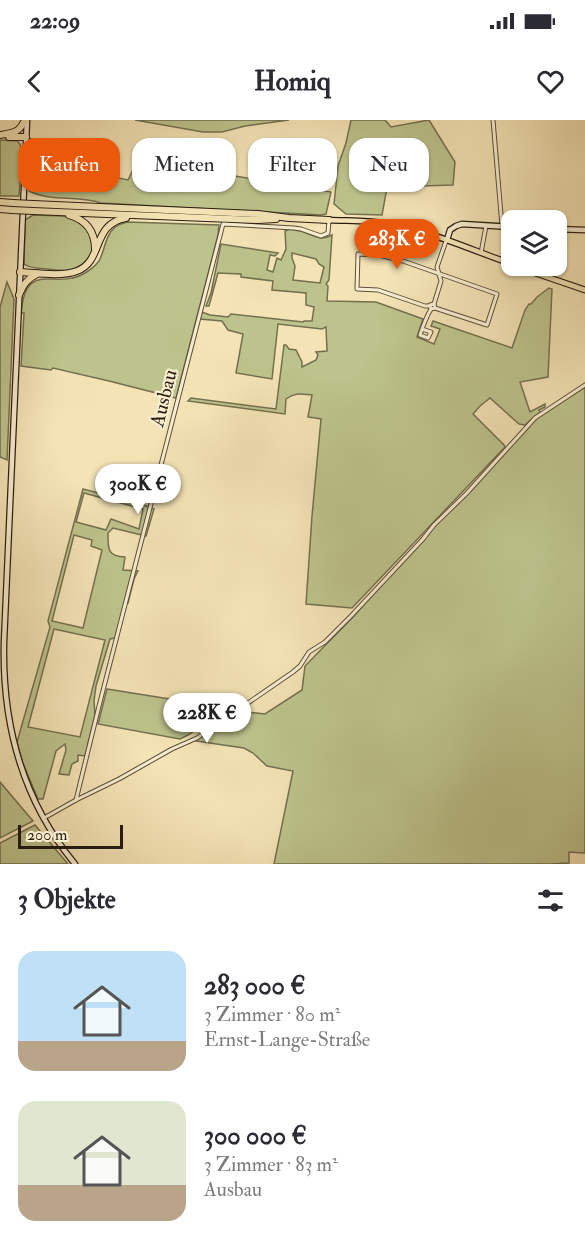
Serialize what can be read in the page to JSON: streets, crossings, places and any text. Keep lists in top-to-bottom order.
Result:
{
  "streets": {
    "street": ["Ausbau"]
  },
  "scale_bar": "200 m",
  "page": {
    "status": "22:09",
    "header": "Homiq",
    "chip": [
      "Kaufen",
      "Mieten",
      "Filter",
      "Neu"
    ],
    "price": ["283K €", "300K €", "228K €"],
    "scale": "200 m",
    "heading": "3 Objekte",
    "list": [
      {
        "name": "283 000 €",
        "note": "3 Zimmer · 80 m² · Ernst-Lange-Straße"
      },
      {
        "name": "300 000 €",
        "note": "3 Zimmer · 83 m² · Ausbau"
      }
    ]
  }
}
